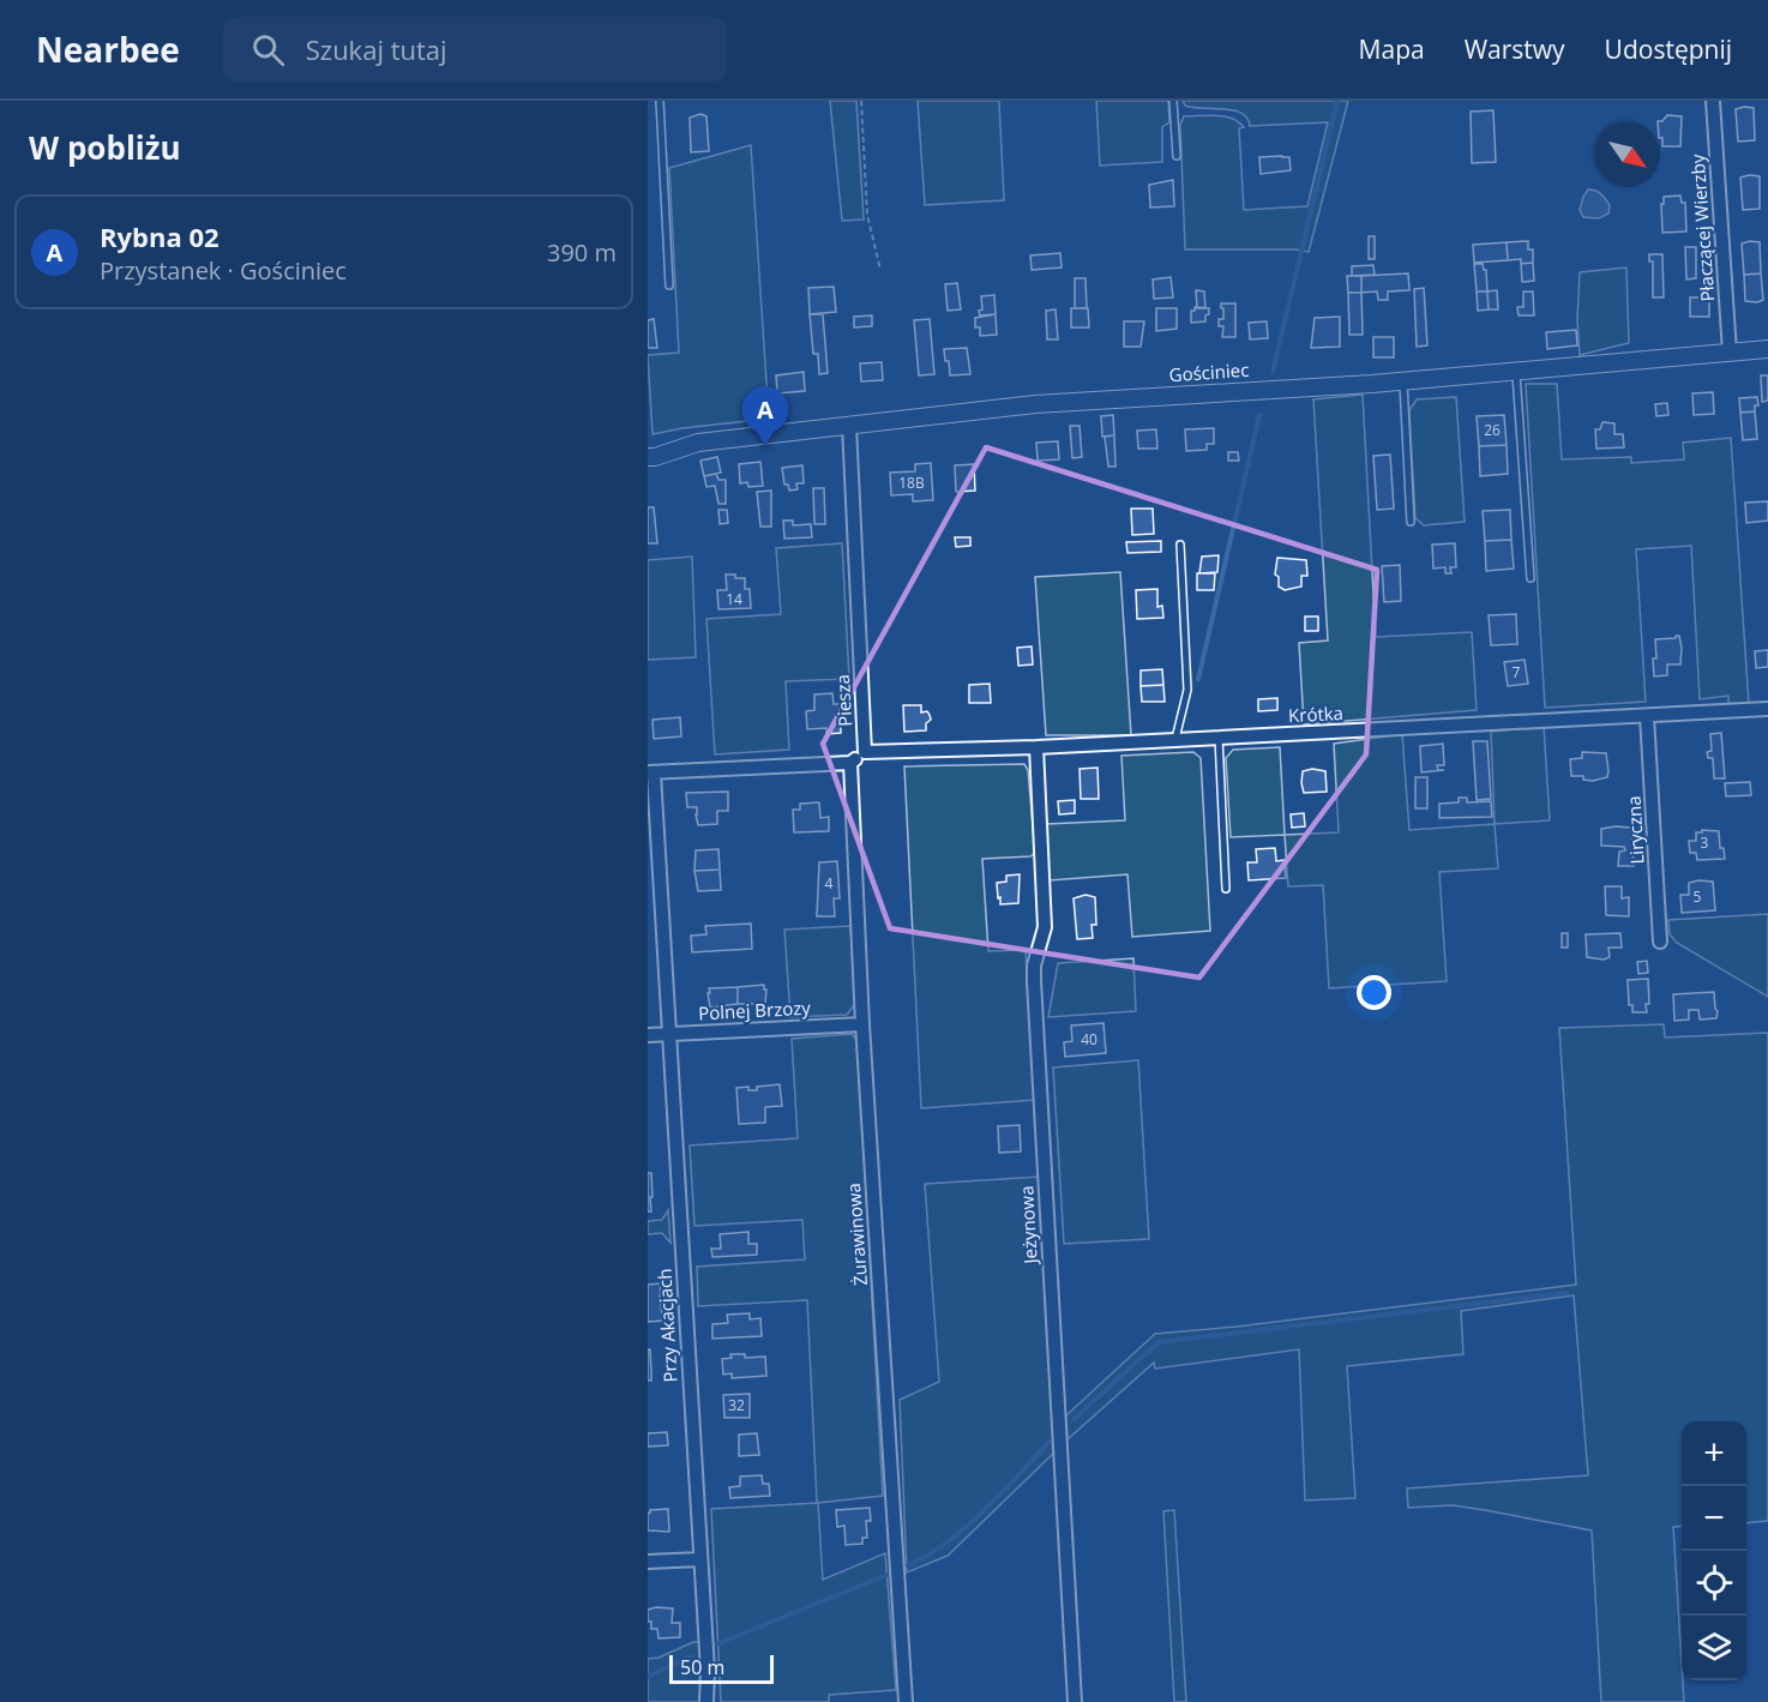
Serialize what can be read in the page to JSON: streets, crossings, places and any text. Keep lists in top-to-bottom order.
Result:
{
  "streets": {
    "street": [
      "Płaczącej Wierzby",
      "Gościniec",
      "Piesza",
      "Krótka",
      "Liryczna",
      "Polnej Brzozy",
      "Jeżynowa",
      "Żurawinowa",
      "Przy Akacjach"
    ]
  },
  "crossings": [
    ["Płaczącej Wierzby", "Gościniec"],
    ["Gościniec", "Piesza"],
    ["Piesza", "Krótka"],
    ["Krótka", "Liryczna"],
    ["Krótka", "Jeżynowa"],
    ["Polnej Brzozy", "Żurawinowa"],
    ["Polnej Brzozy", "Przy Akacjach"]
  ],
  "house_numbers": [
    "26",
    "18B",
    "14",
    "7",
    "3",
    "4",
    "5",
    "40",
    "32"
  ],
  "scale_bar": "50 m",
  "north": "bottom right",
  "page": {
    "header": "Nearbee",
    "search": "Szukaj tutaj",
    "nav": ["Mapa", "Warstwy", "Udostępnij"],
    "heading": "W pobliżu",
    "list": [
      {
        "mark": "A",
        "name": "Rybna 02",
        "note": "Przystanek · Gościniec",
        "value": "390 m"
      }
    ],
    "pins": "A",
    "map_buttons": ["+", "−"],
    "scale": "50 m"
  }
}
